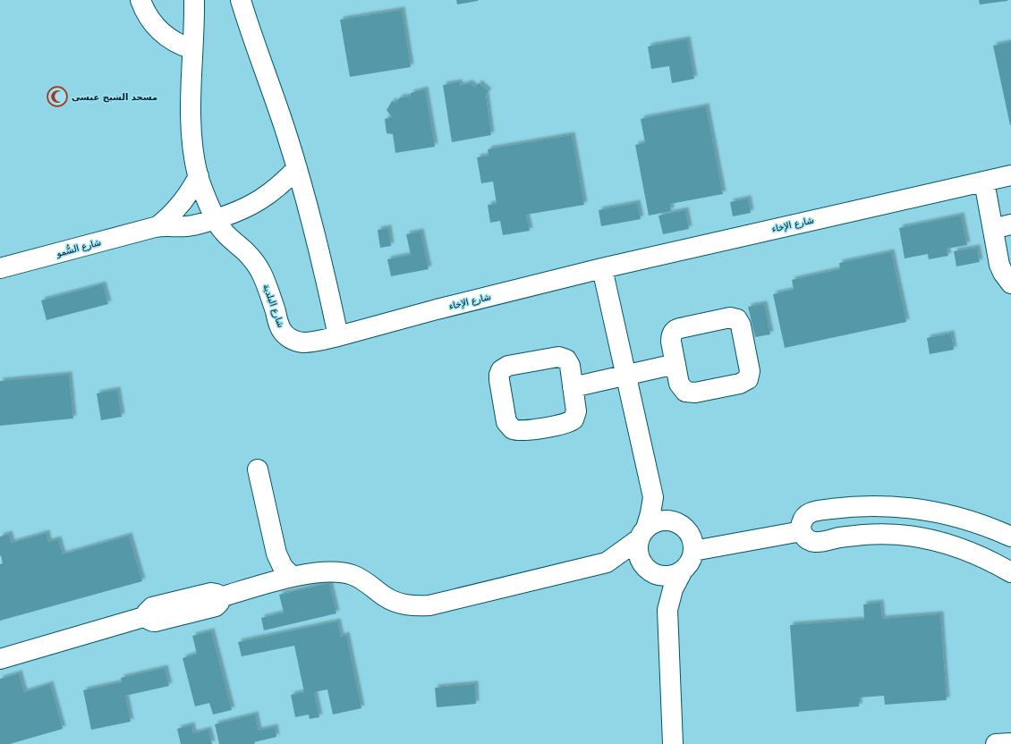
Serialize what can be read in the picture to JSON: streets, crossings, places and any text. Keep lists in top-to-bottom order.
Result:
{
  "streets": {
    "street": ["شارع الإخاء", "شارع السُّمو", "شارع البلدية"]
  },
  "crossings": [
    ["شارع الإخاء", "شارع البلدية"],
    ["شارع السُّمو", "شارع البلدية"]
  ],
  "places": {
    "mosque": ["مسجد الشيخ عيسى"]
  }
}
